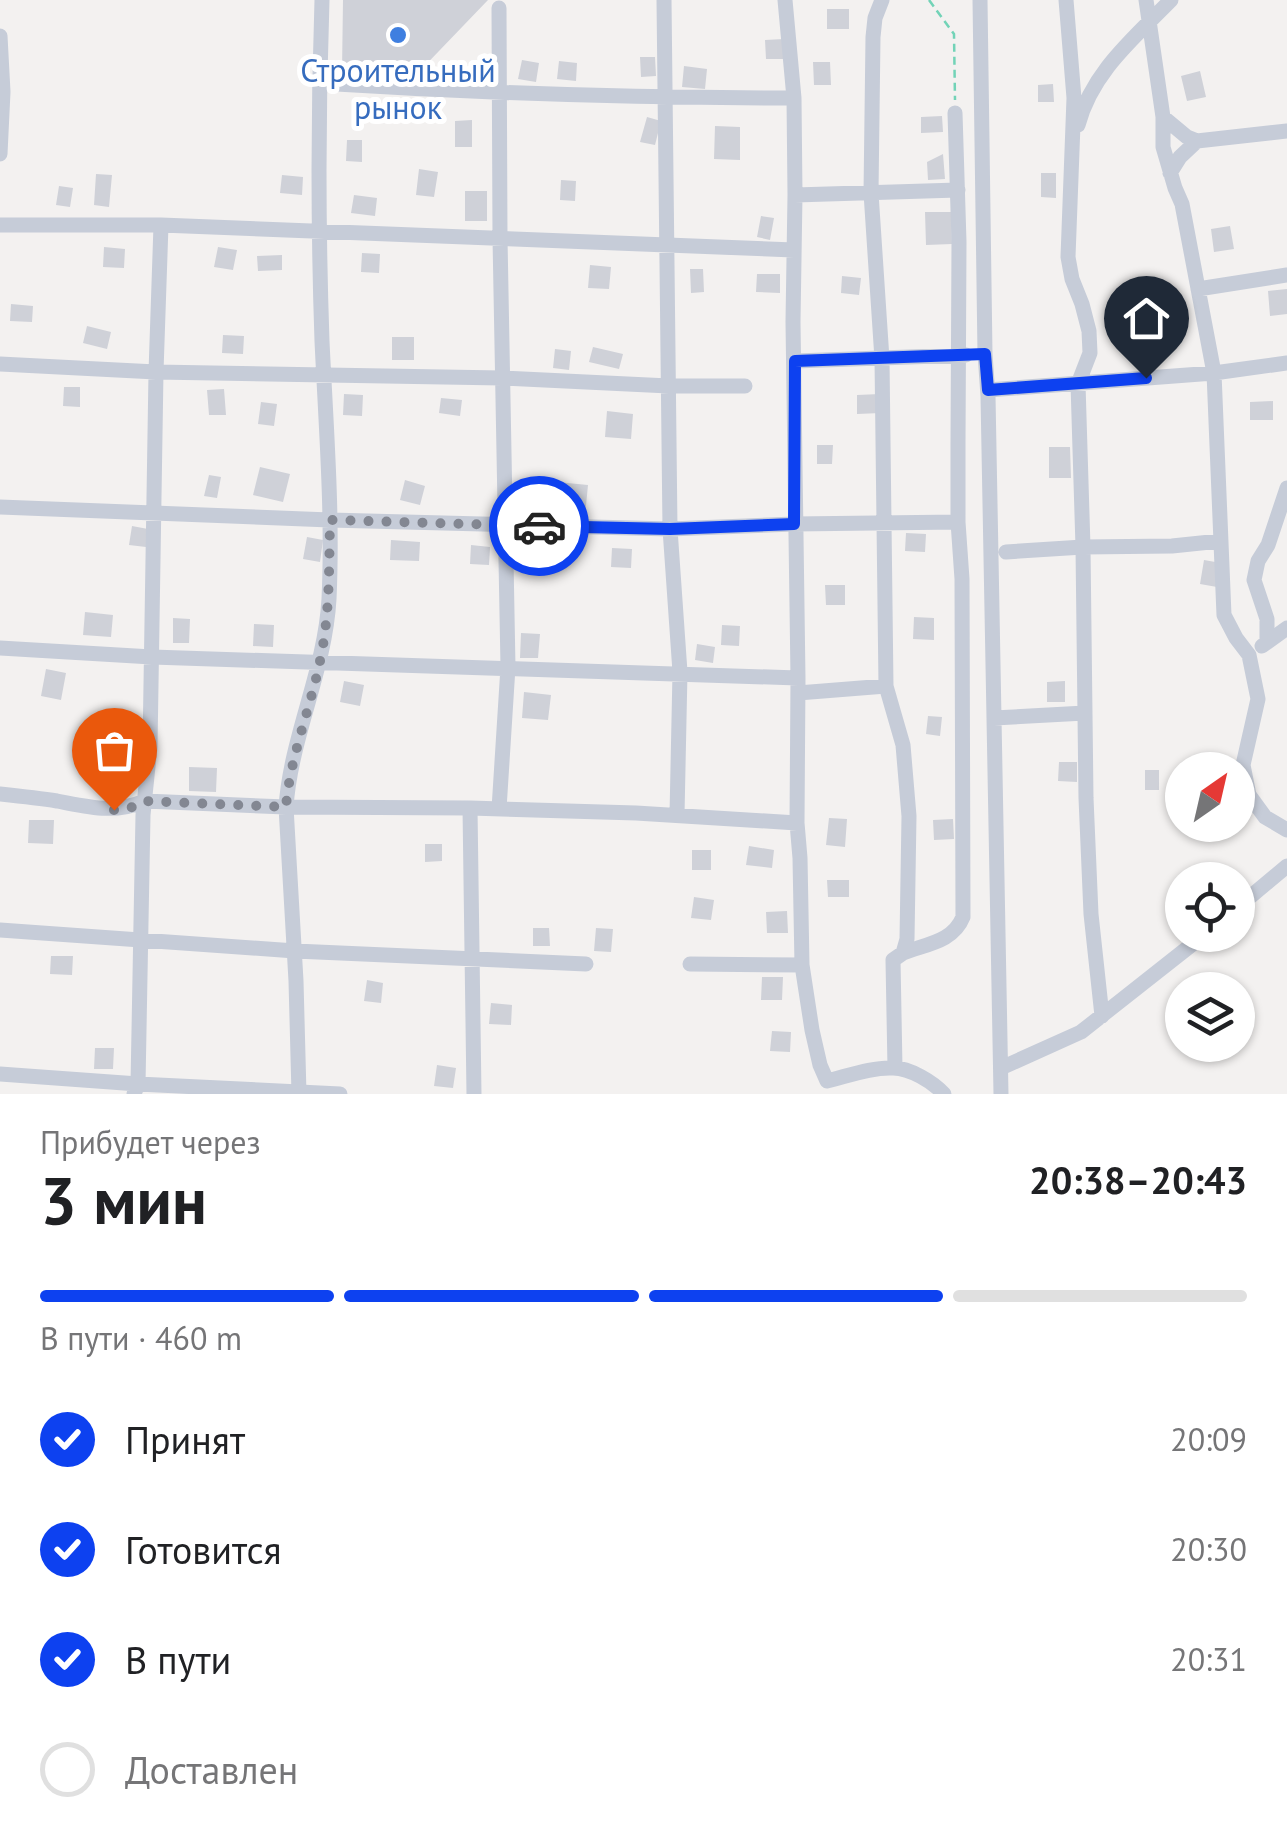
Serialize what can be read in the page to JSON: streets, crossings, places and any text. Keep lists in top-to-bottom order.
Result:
{
  "places": ["Строительный рынок"],
  "north": "top right",
  "page": {
    "heading": ["3 мин", "Прибудет через", "20:38–20:43"],
    "bar": "В пути · 460 m",
    "list": [
      ["Принят", "20:09"],
      ["Готовится", "20:30"],
      ["В пути", "20:31"],
      "Доставлен"
    ]
  }
}
